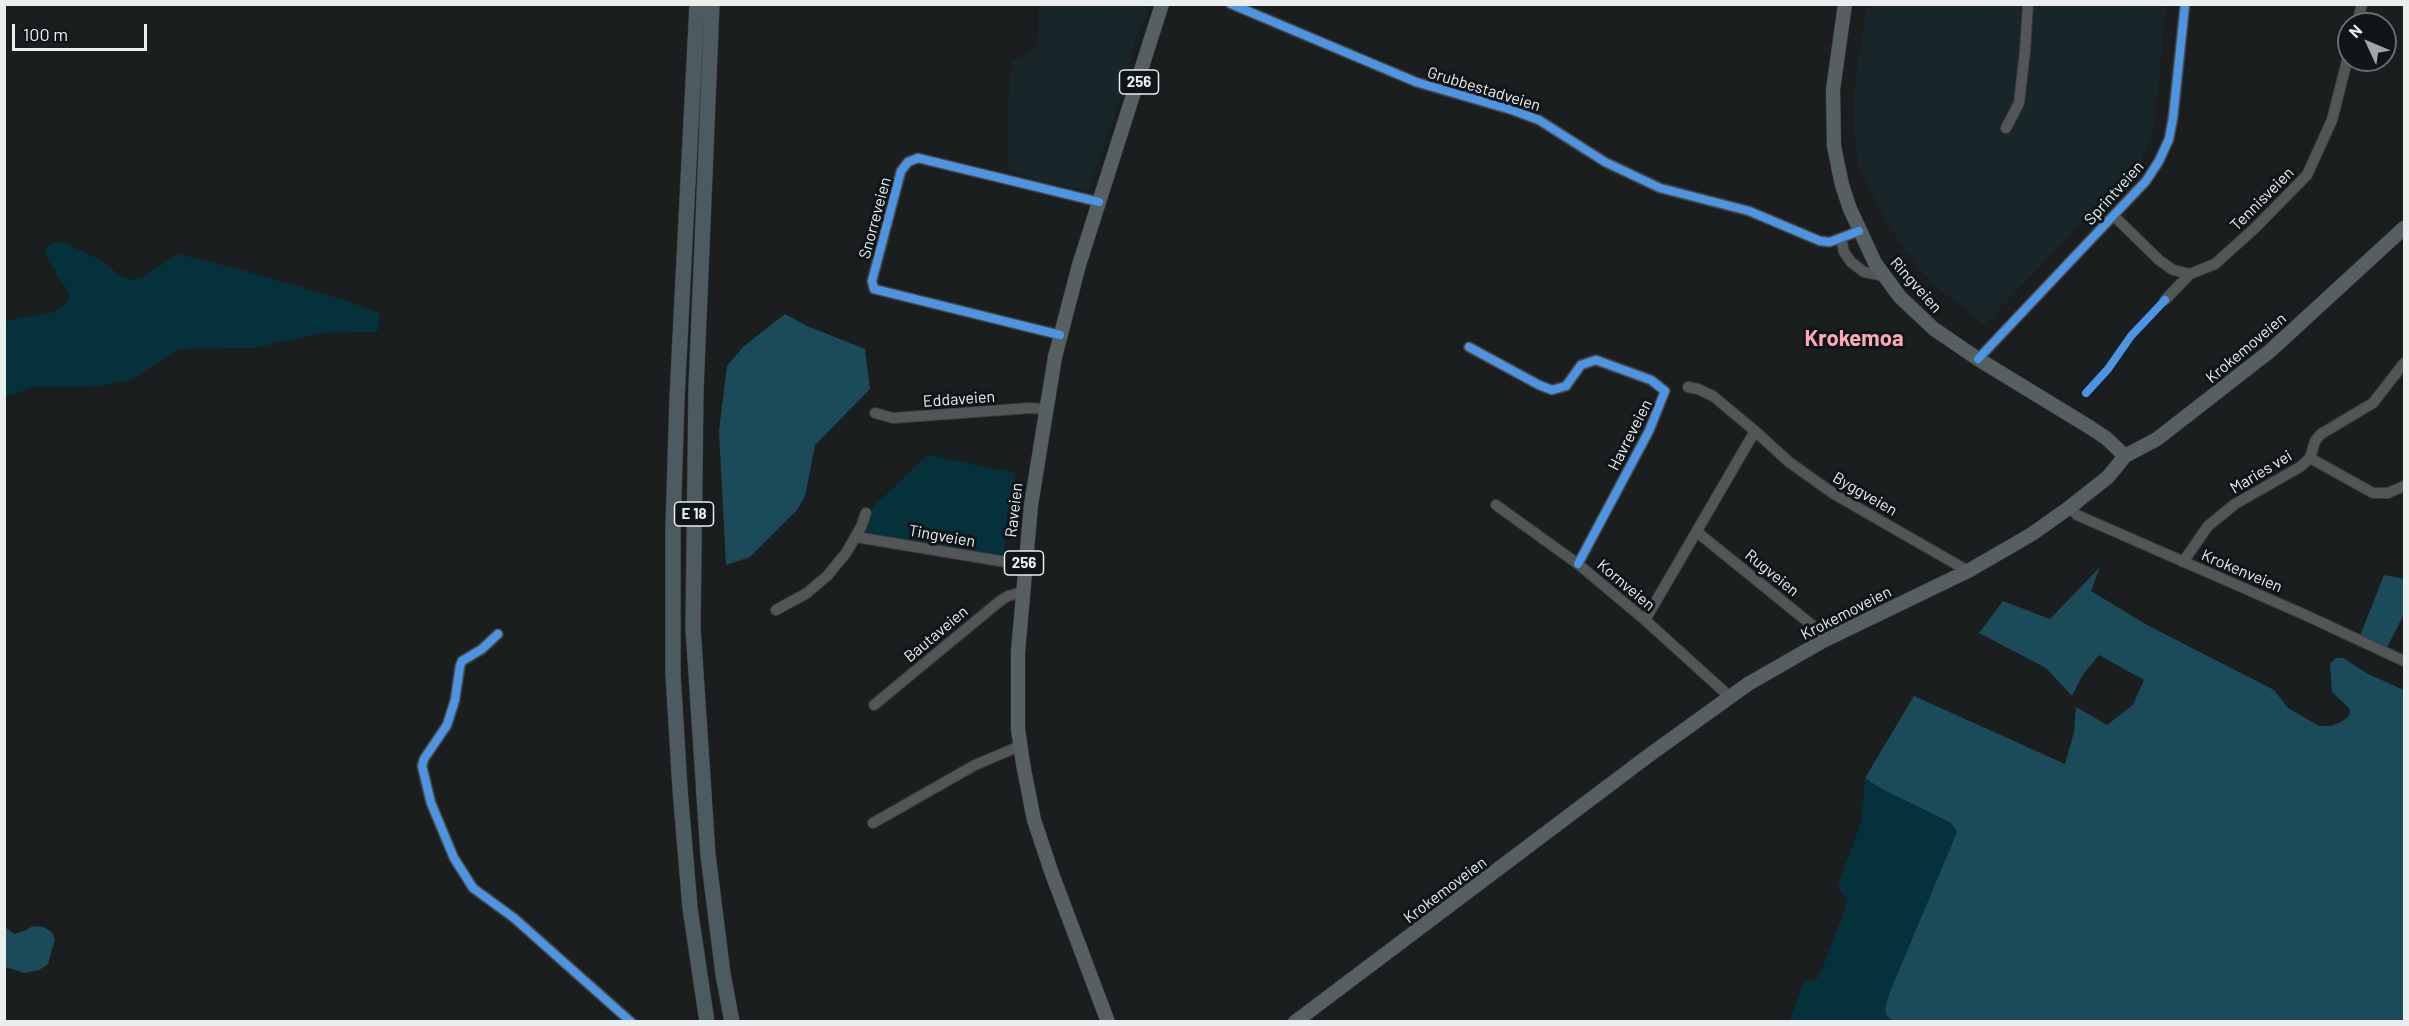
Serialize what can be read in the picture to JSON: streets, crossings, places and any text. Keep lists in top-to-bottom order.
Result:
{
  "streets": {
    "highway": ["E 18"],
    "main road": [
      "256",
      "Ringveien",
      "Krokemoveien",
      "Raveien"
    ],
    "street": [
      "Grubbestadveien",
      "Sprintveien",
      "Tennisveien",
      "Snorreveien",
      "Eddaveien",
      "Havreveien",
      "Maries vei",
      "Byggveien",
      "Tingveien",
      "Krokenveien",
      "Rugveien",
      "Kornveien",
      "Bautaveien"
    ]
  },
  "crossings": [
    ["Grubbestadveien", "Ringveien"],
    ["Sprintveien", "Ringveien"],
    ["Snorreveien", "Raveien"],
    ["Ringveien", "Krokemoveien"],
    ["Krokemoveien", "Byggveien"],
    ["Krokemoveien", "Krokenveien"],
    ["Krokemoveien", "Rugveien"],
    ["Krokemoveien", "Kornveien"],
    ["Eddaveien", "Raveien"],
    ["Havreveien", "Kornveien"],
    ["Maries vei", "Krokenveien"],
    ["Raveien", "Tingveien"],
    ["Raveien", "Bautaveien"]
  ],
  "districts": ["Krokemoa"],
  "scale_bar": "100 m",
  "north": "top left"
}
